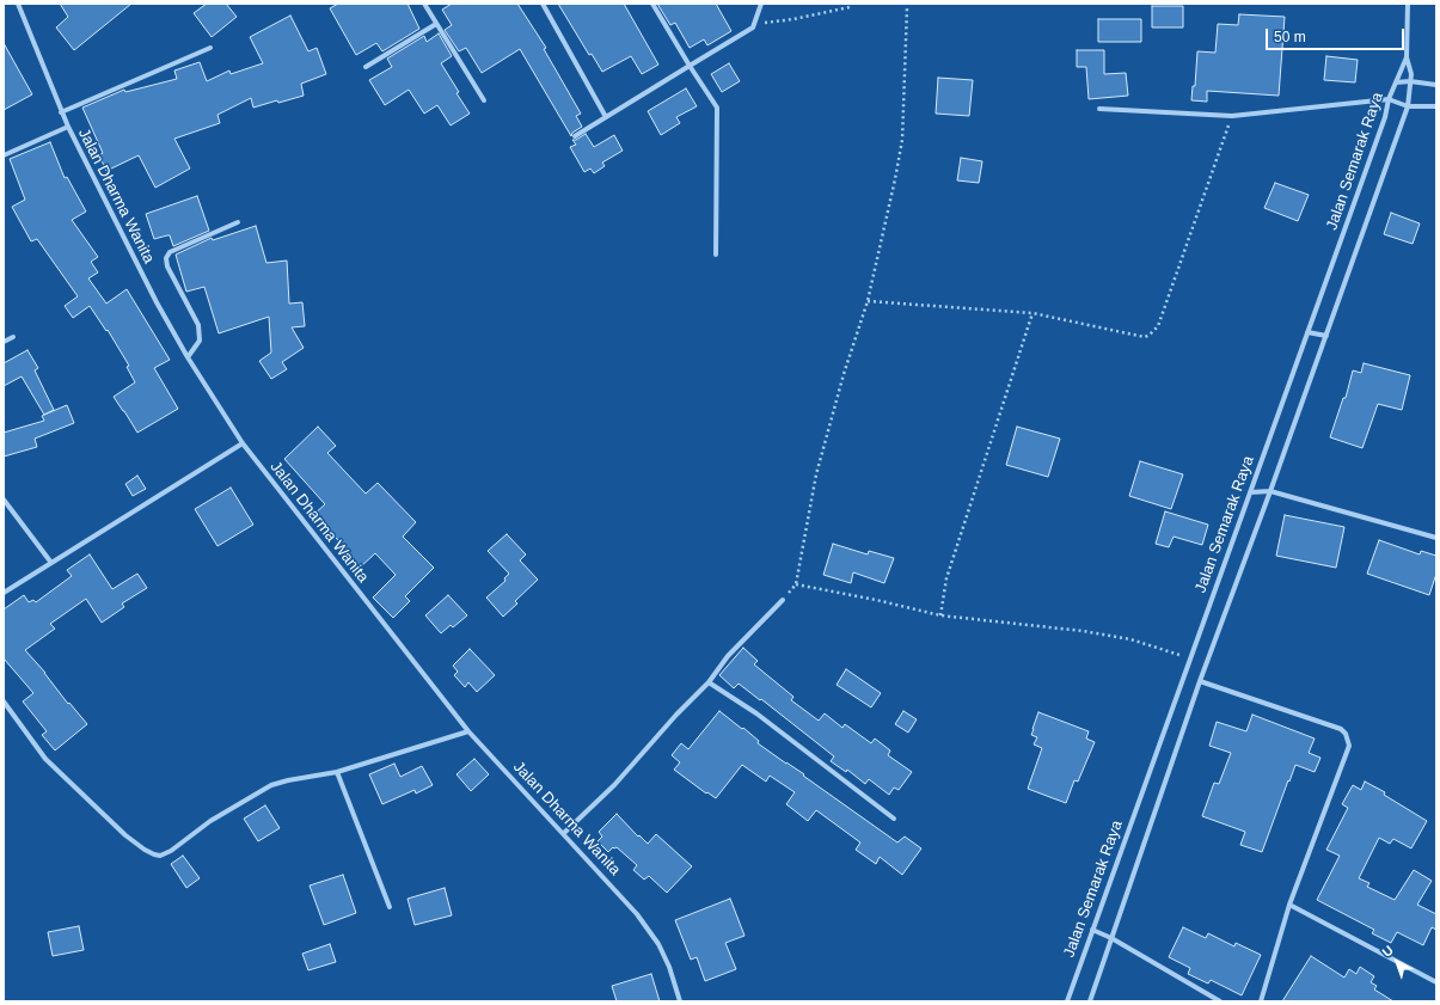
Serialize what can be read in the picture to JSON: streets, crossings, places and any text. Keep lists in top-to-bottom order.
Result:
{
  "streets": {
    "street": ["Jalan Semarak Raya", "Jalan Dharma Wanita"]
  },
  "scale_bar": "50 m",
  "north": "top left"
}
